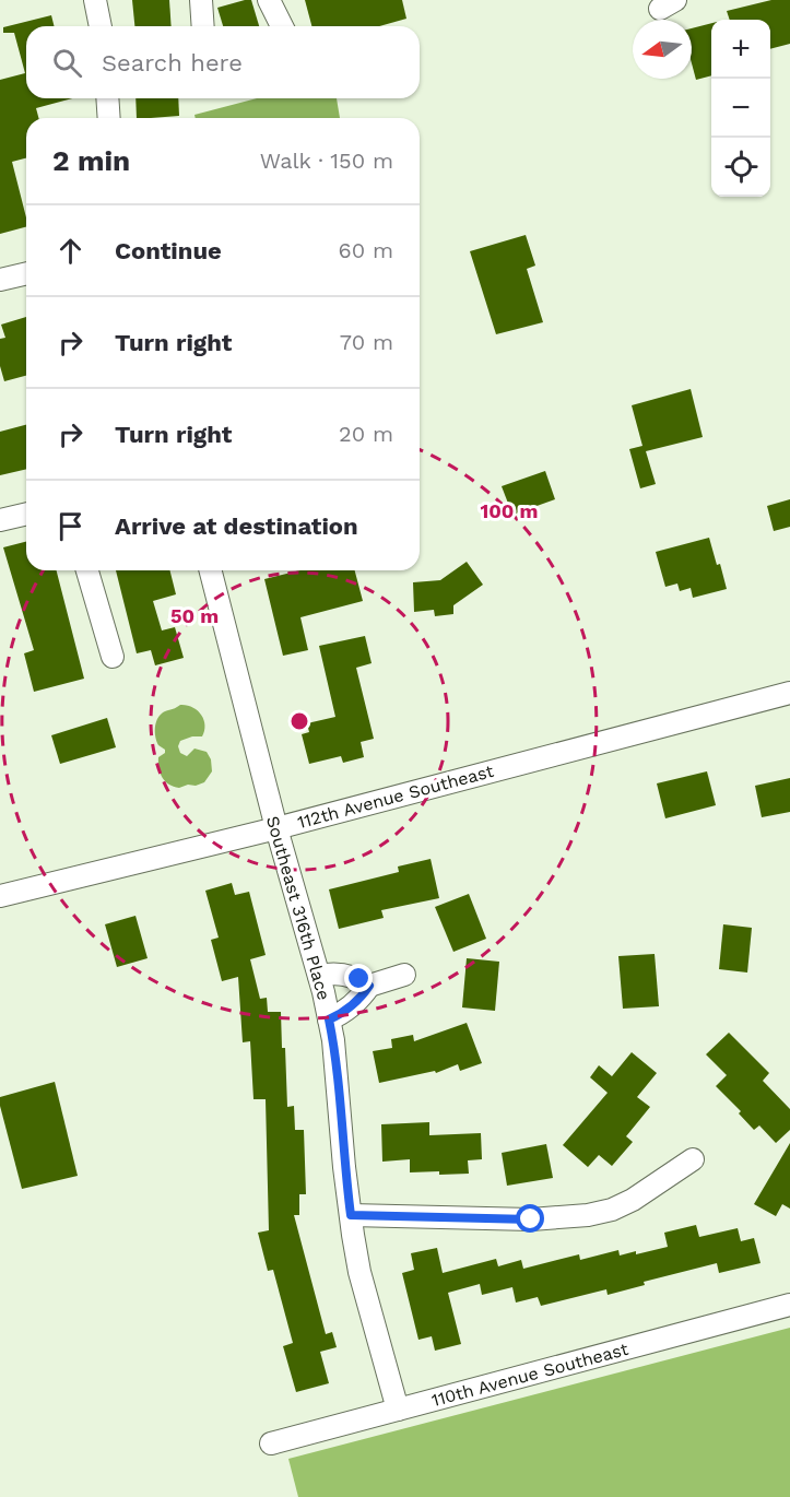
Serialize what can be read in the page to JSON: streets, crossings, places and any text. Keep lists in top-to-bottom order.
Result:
{
  "streets": {
    "street": ["112th Avenue Southeast", "Southeast 316th Place", "110th Avenue Southeast"]
  },
  "crossings": [
    ["112th Avenue Southeast", "Southeast 316th Place"],
    ["Southeast 316th Place", "110th Avenue Southeast"]
  ],
  "north": "left",
  "page": {
    "map_buttons": ["+", "−"],
    "search": "Search here",
    "heading": ["2 min", "Walk · 150 m"],
    "list": [
      ["Continue", "60 m"],
      ["Turn right", "70 m"],
      ["Turn right", "20 m"],
      "Arrive at destination"
    ]
  },
  "rings": ["100 m", "50 m"]
}
